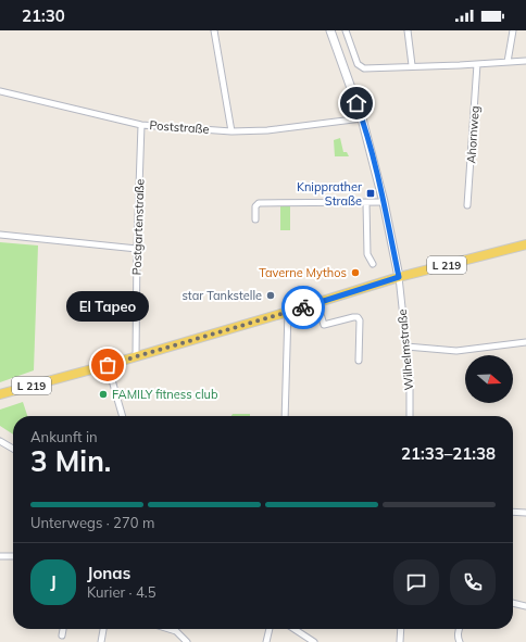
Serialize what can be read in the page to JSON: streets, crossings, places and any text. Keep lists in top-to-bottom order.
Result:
{
  "streets": {
    "main road": ["L 219"],
    "street": [
      "Poststraße",
      "Ahornweg",
      "Postgartenstraße",
      "Wilhelmstraße"
    ]
  },
  "crossings": [
    ["Poststraße", "Postgartenstraße"],
    ["Postgartenstraße", "L 219"],
    ["L 219", "Wilhelmstraße"]
  ],
  "places": {
    "transit": ["Knipprather Straße"],
    "other": [
      "Taverne Mythos",
      "star Tankstelle",
      "El Tapeo",
      "FAMILY fitness club"
    ]
  },
  "north": "right",
  "page": {
    "status": "21:30",
    "bubble": "El Tapeo",
    "heading": ["3 Min.", "Ankunft in", "21:33–21:38"],
    "panel": ["Jonas", "Kurier · 4.5"],
    "bar": "Unterwegs · 270 m",
    "round": "J"
  }
}
